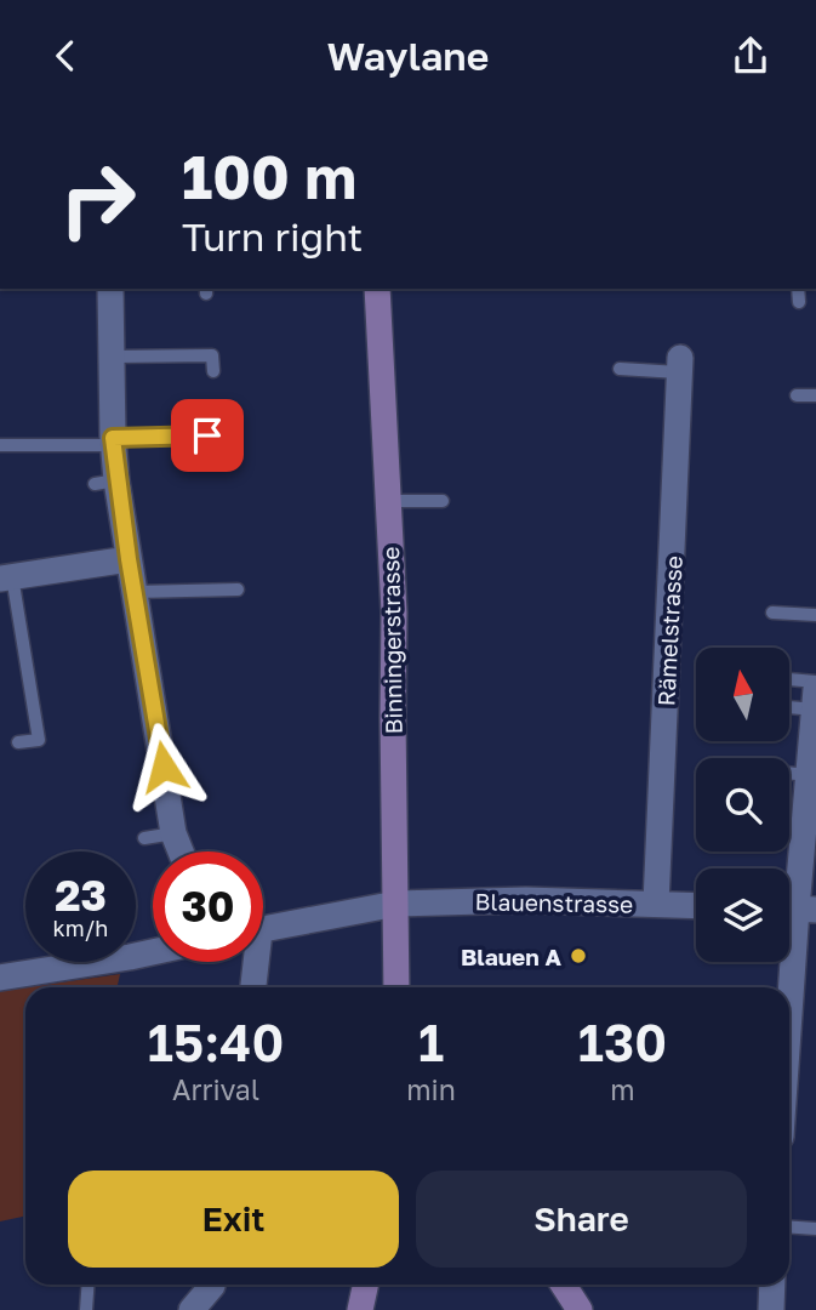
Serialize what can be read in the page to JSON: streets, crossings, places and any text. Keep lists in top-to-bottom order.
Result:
{
  "streets": {
    "main road": ["Binningerstrasse"],
    "street": ["Rämelstrasse", "Blauenstrasse"]
  },
  "crossings": [
    ["Rämelstrasse", "Blauenstrasse"],
    ["Binningerstrasse", "Blauenstrasse"]
  ],
  "places": ["Blauen A"],
  "north": "top",
  "page": {
    "header": "Waylane",
    "turn": ["100 m", "Turn right"],
    "speed": "23 km/h",
    "limit": "30",
    "eta": [
      "15:40",
      "Arrival",
      "1",
      "min",
      "130",
      "m"
    ],
    "buttons": ["Exit", "Share"]
  }
}
